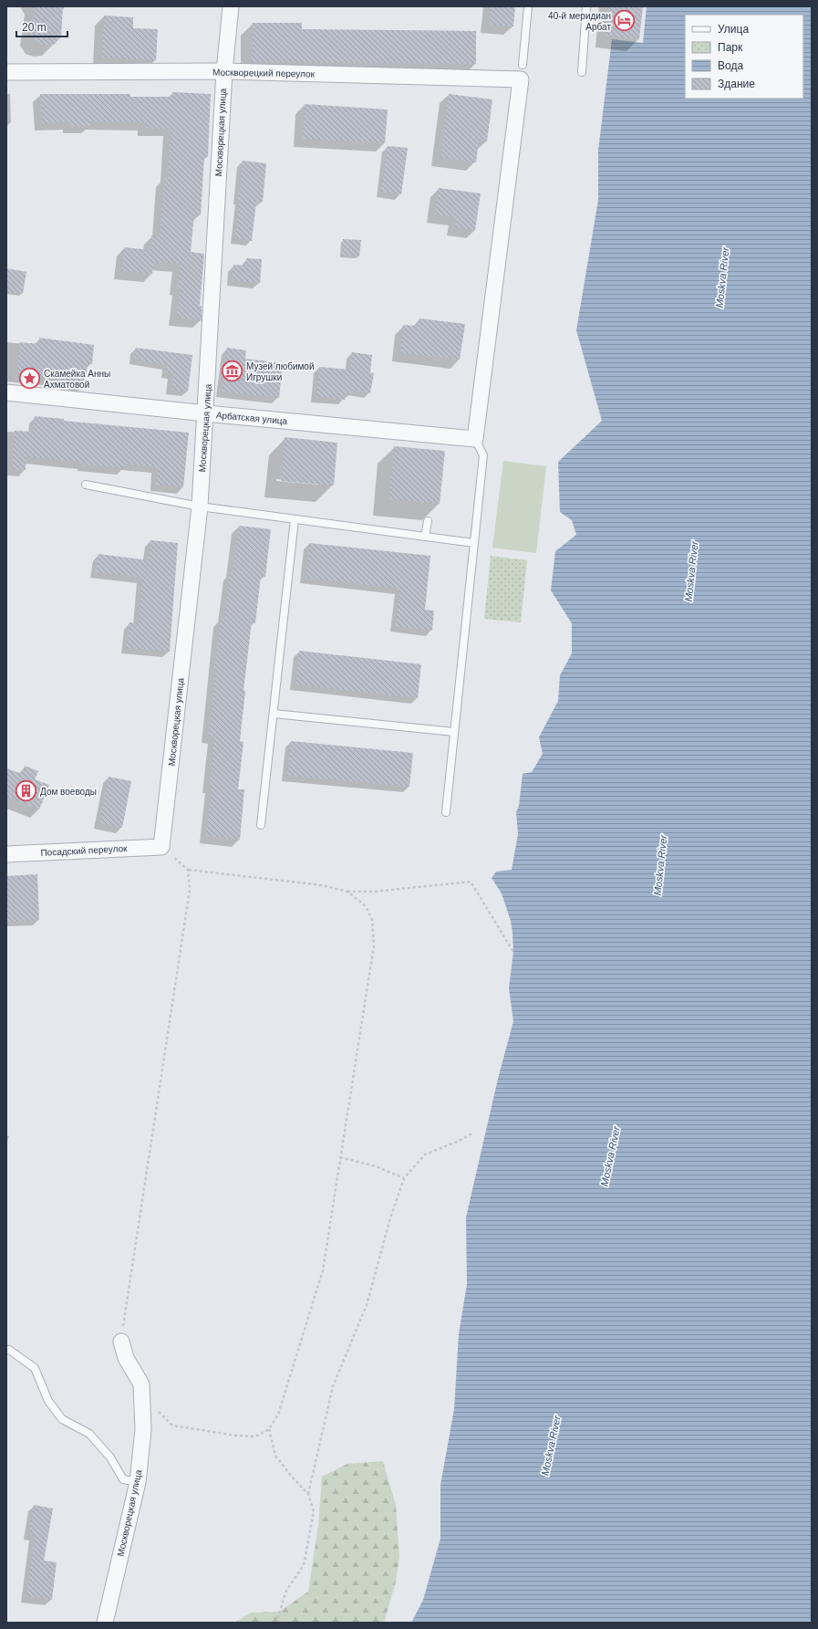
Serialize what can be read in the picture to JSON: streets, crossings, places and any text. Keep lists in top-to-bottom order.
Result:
{
  "streets": {
    "street": [
      "Москворецкий переулок",
      "Москворецкая улица",
      "Арбатская улица",
      "Посадский переулок"
    ]
  },
  "crossings": [
    ["Москворецкий переулок", "Москворецкая улица"],
    ["Москворецкая улица", "Арбатская улица"],
    ["Москворецкая улица", "Посадский переулок"]
  ],
  "water": ["Moskva River"],
  "places": {
    "hotel": ["40-й меридиан Арбат"],
    "museum": ["Музей любимой Игрушки"],
    "place": ["Скамейка Анны Ахматовой"],
    "building": ["Дом воеводы"]
  },
  "legend": [
    "Улица",
    "Парк",
    "Вода",
    "Здание"
  ],
  "scale_bar": "20 m"
}
